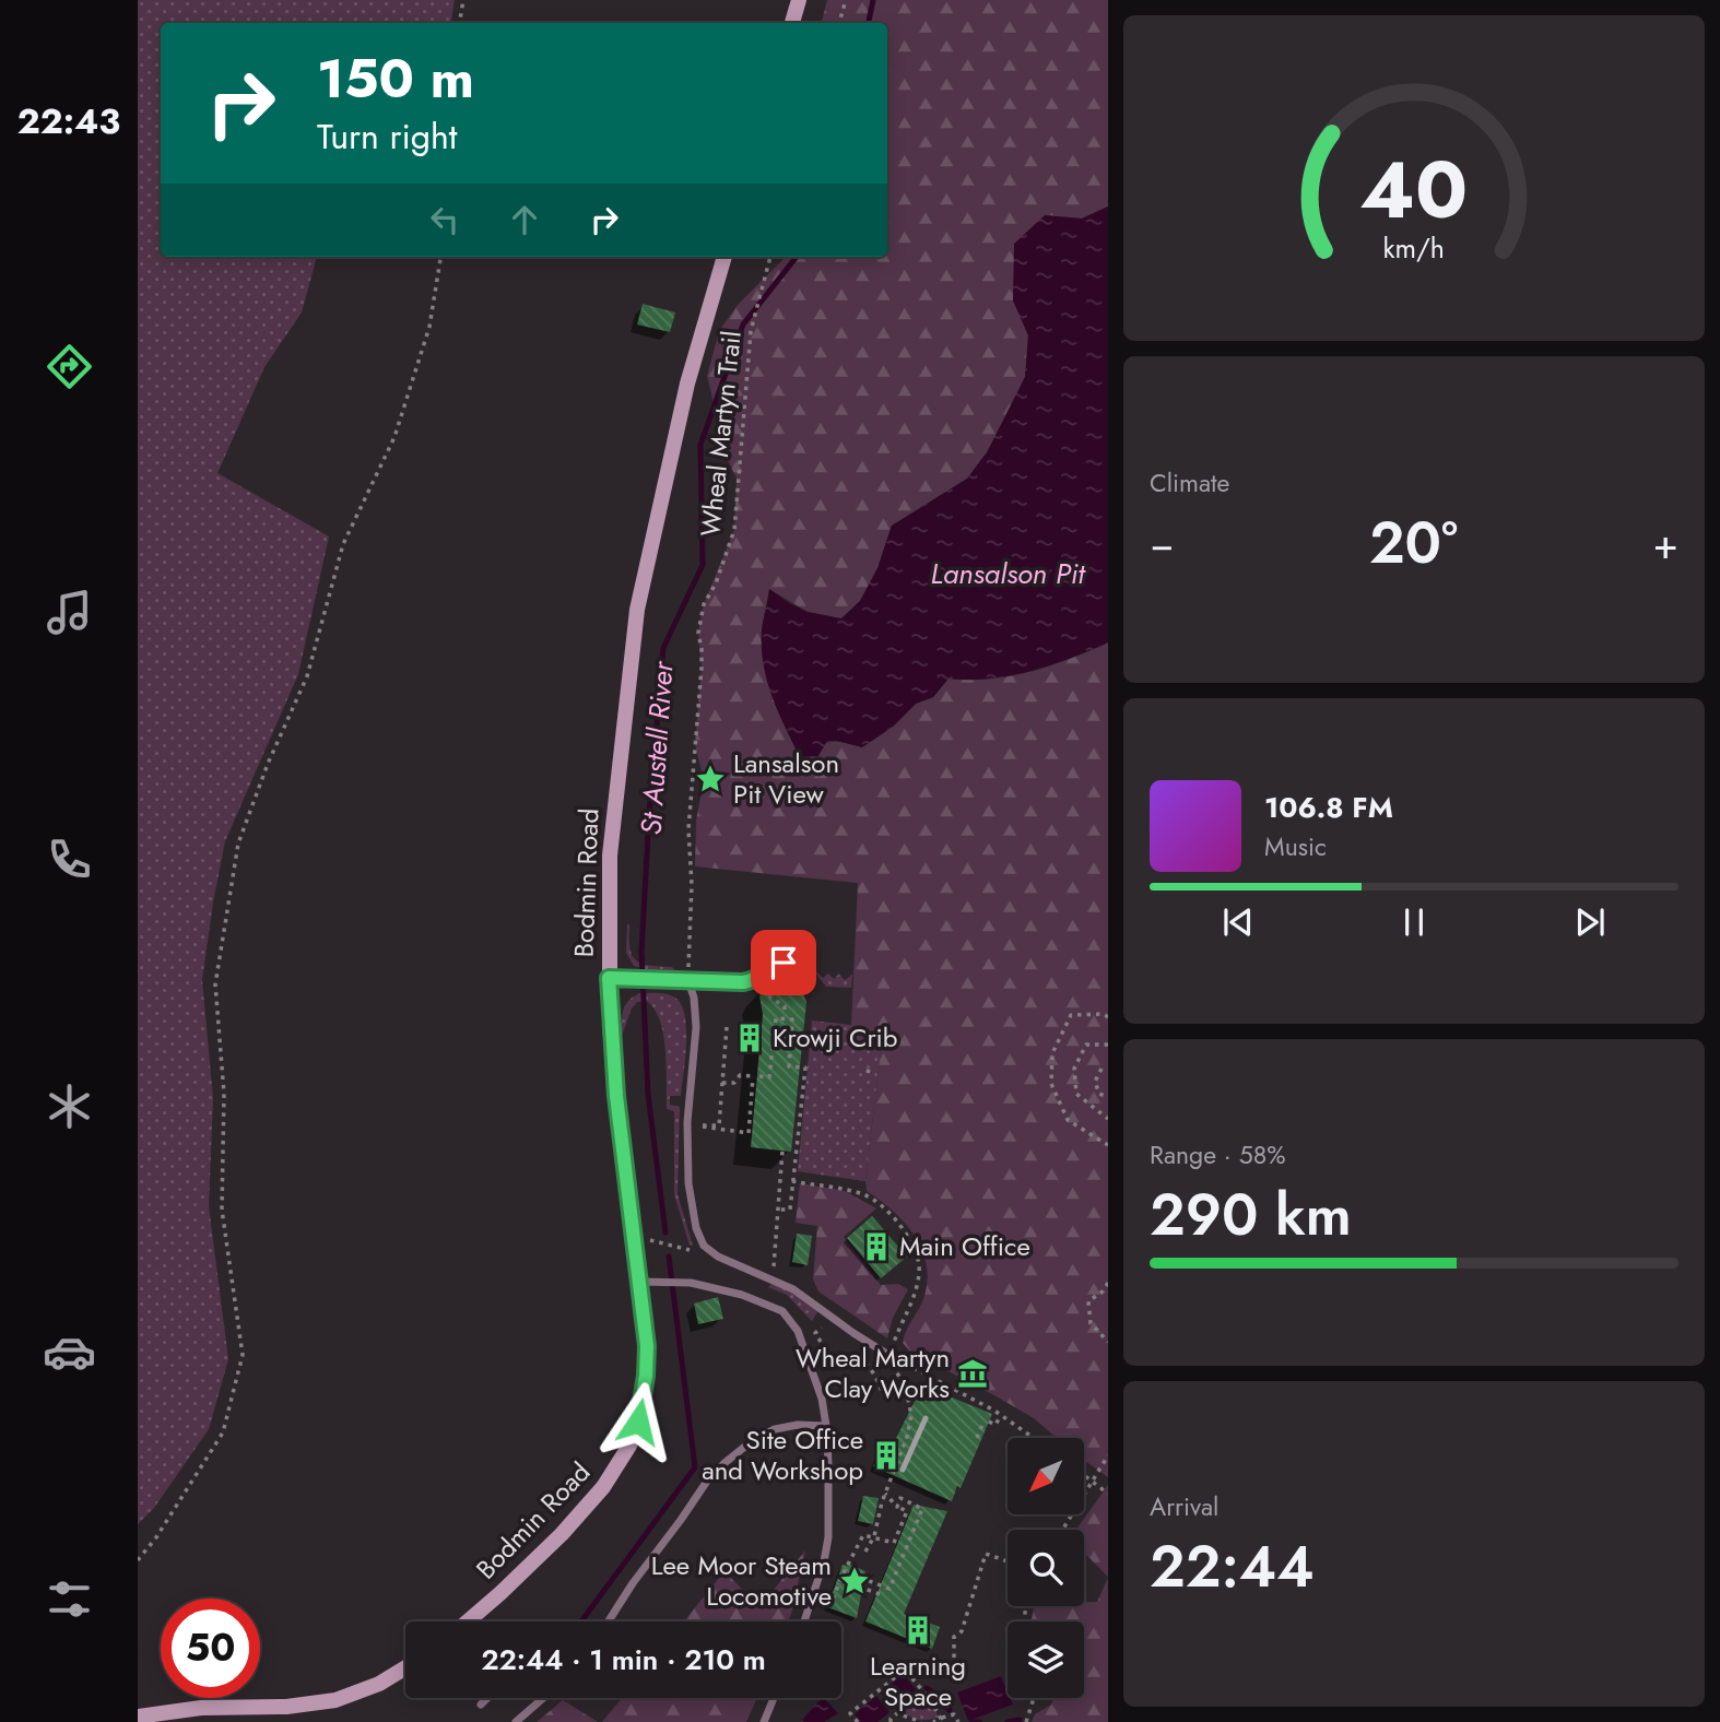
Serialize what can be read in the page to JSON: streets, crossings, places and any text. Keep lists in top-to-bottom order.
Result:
{
  "streets": {
    "main road": ["Bodmin Road"],
    "path": ["Wheal Martyn Trail"]
  },
  "water": ["Lansalson Pit", "St Austell River"],
  "places": {
    "place": ["Lansalson Pit View", "Lee Moor Steam Locomotive"],
    "building": [
      "Krowji Crib",
      "Main Office",
      "Site Office and Workshop",
      "Learning Space"
    ],
    "museum": ["Wheal Martyn Clay Works"]
  },
  "north": "bottom left",
  "page": {
    "tabs": "22:43",
    "turn": ["150 m", "Turn right"],
    "tile": [
      "Climate",
      ["Range · 58%", "290 km"],
      ["Arrival", "22:44"]
    ],
    "heat": ["−", "20°", "+"],
    "song": ["106.8 FM", "Music"],
    "limit": "50",
    "trip": "22:44 · 1 min · 210 m",
    "gauge": ["40", "km/h"]
  }
}
